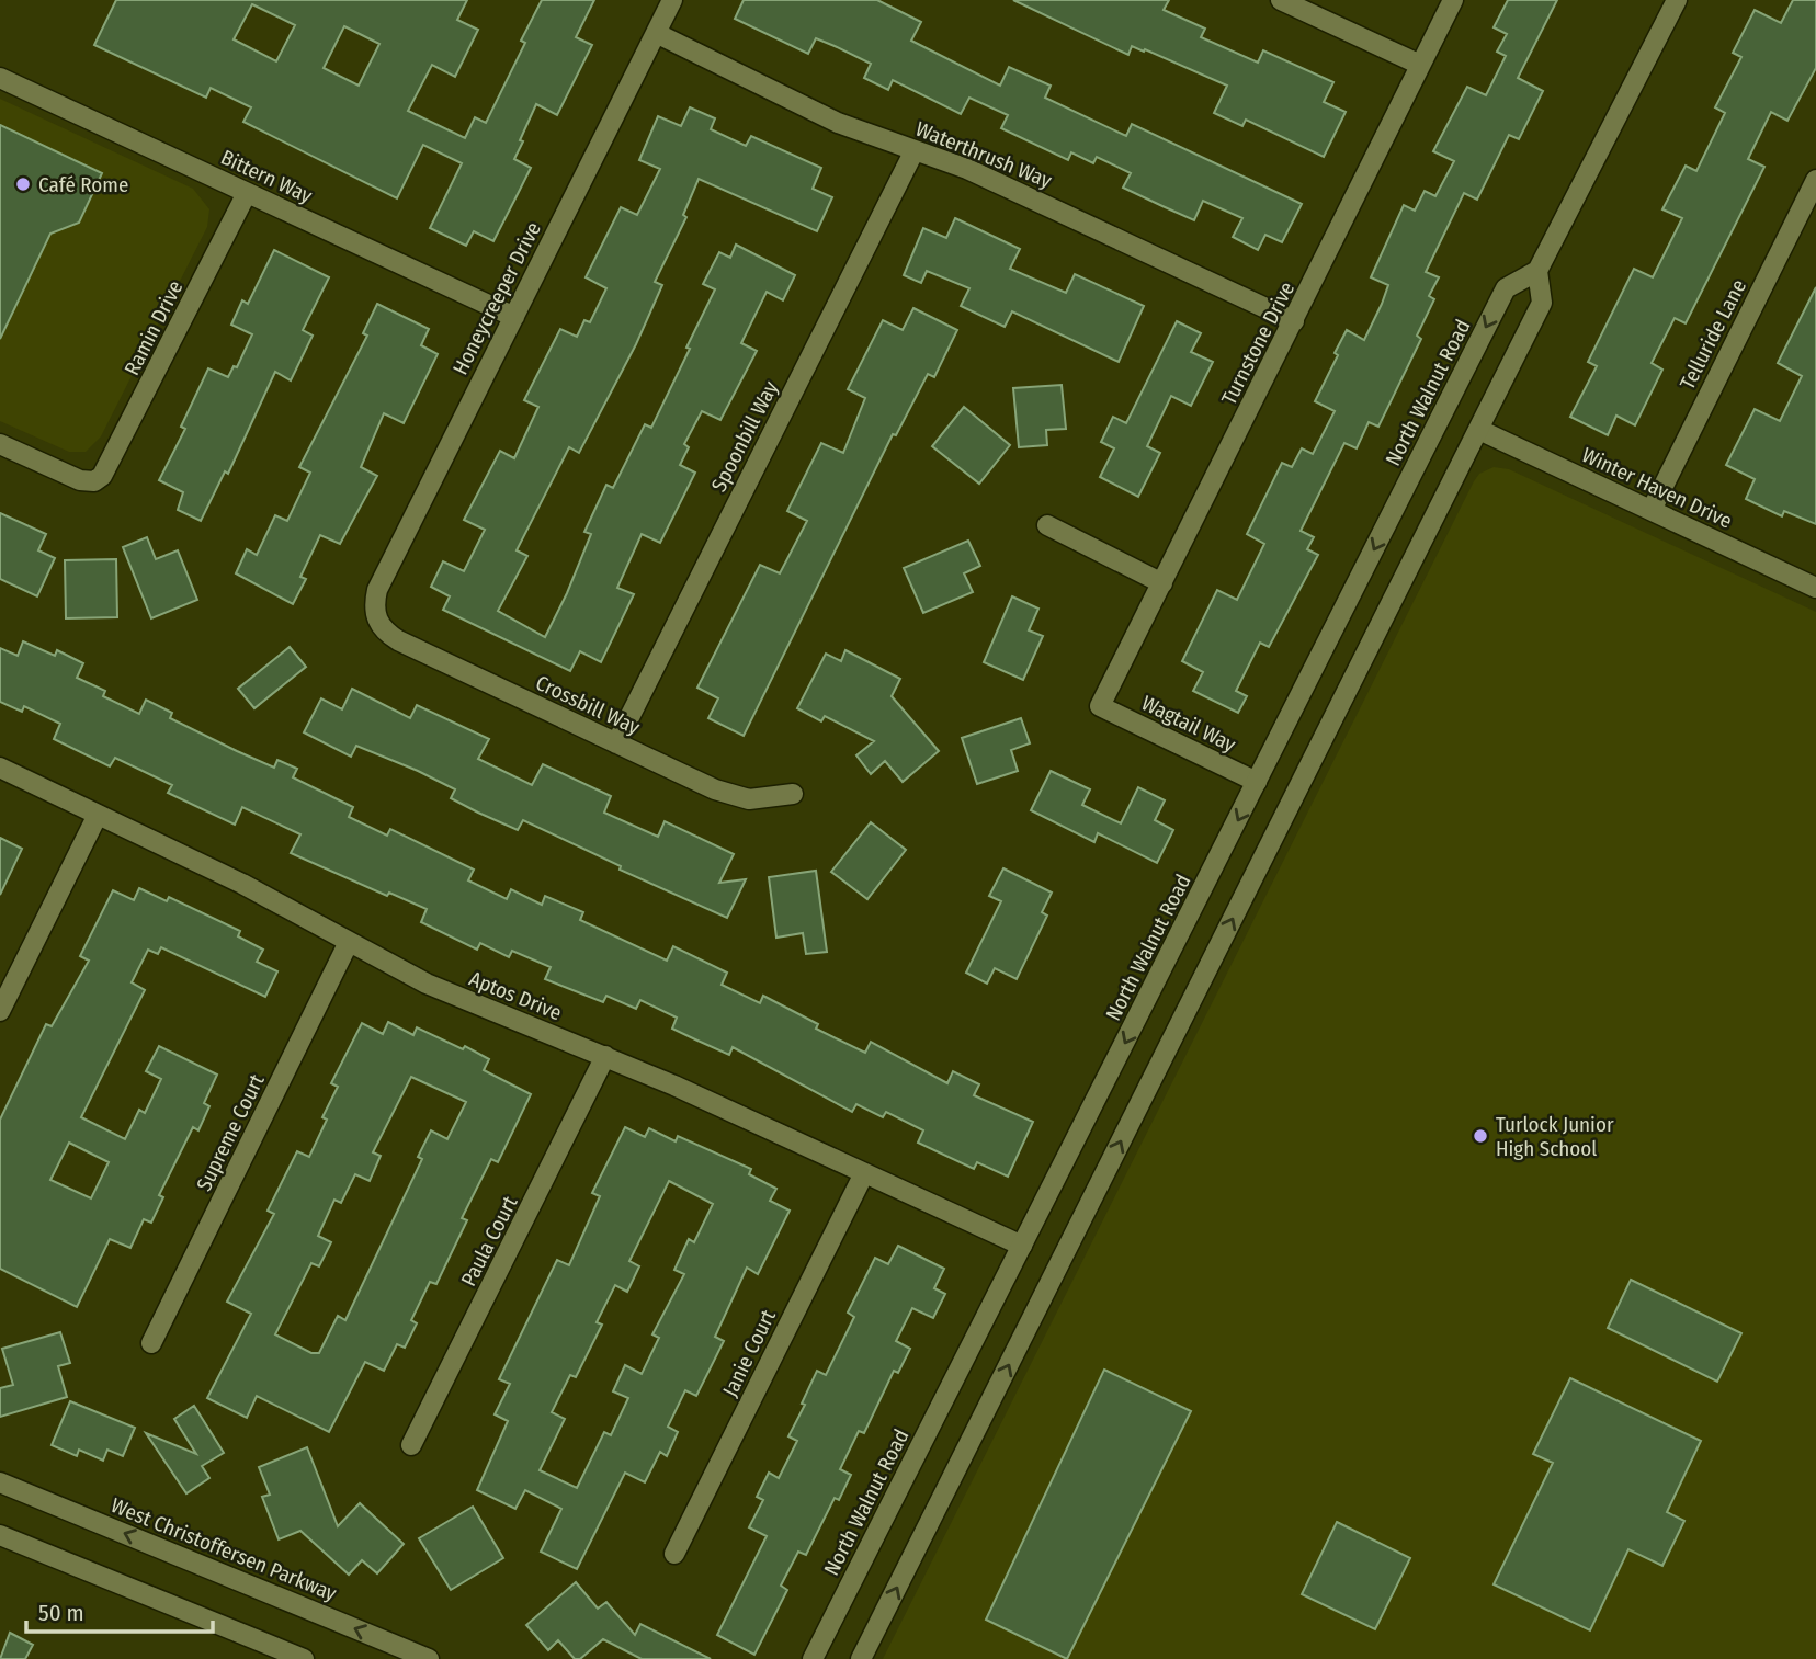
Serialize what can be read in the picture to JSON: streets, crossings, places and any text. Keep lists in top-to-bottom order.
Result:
{
  "streets": {
    "street": [
      "Waterthrush Way",
      "Bittern Way",
      "Honeycreeper Drive",
      "Ramin Drive",
      "Telluride Lane",
      "Turnstone Drive",
      "North Walnut Road",
      "Spoonbill Way",
      "Winter Haven Drive",
      "Crossbill Way",
      "Wagtail Way",
      "Aptos Drive",
      "Supreme Court",
      "Paula Court",
      "Janie Court",
      "West Christoffersen Parkway"
    ]
  },
  "crossings": [
    ["Waterthrush Way", "Honeycreeper Drive"],
    ["Waterthrush Way", "Turnstone Drive"],
    ["Waterthrush Way", "Spoonbill Way"],
    ["Bittern Way", "Honeycreeper Drive"],
    ["Bittern Way", "Ramin Drive"],
    ["Honeycreeper Drive", "Crossbill Way"],
    ["Telluride Lane", "Winter Haven Drive"],
    ["Turnstone Drive", "Wagtail Way"],
    ["North Walnut Road", "Wagtail Way"],
    ["North Walnut Road", "Aptos Drive"],
    ["Spoonbill Way", "Crossbill Way"],
    ["Aptos Drive", "Supreme Court"],
    ["Aptos Drive", "Paula Court"],
    ["Aptos Drive", "Janie Court"]
  ],
  "places": ["Café Rome", "Turlock Junior High School"],
  "scale_bar": "50 m"
}
